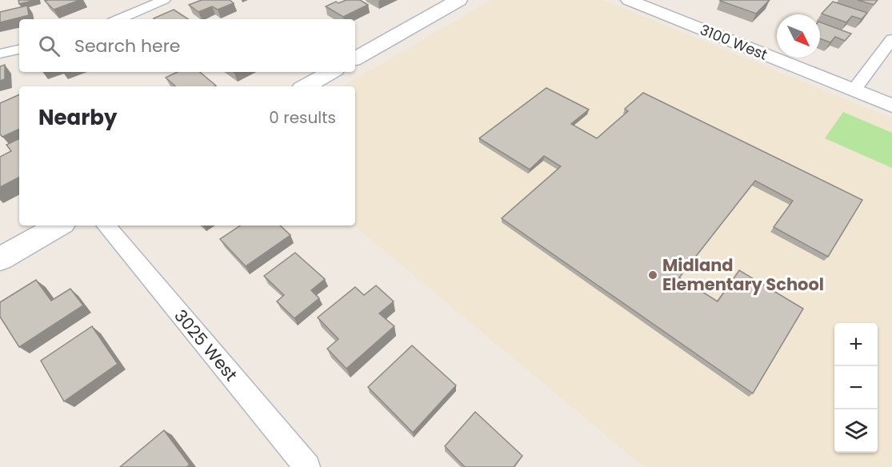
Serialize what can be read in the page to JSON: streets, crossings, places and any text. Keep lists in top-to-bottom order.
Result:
{
  "streets": {
    "street": ["3100 West", "3025 West"]
  },
  "places": ["Midland Elementary School"],
  "north": "bottom right",
  "page": {
    "search": "Search here",
    "heading": ["Nearby", "0 results"],
    "map_buttons": ["+", "−"]
  }
}
